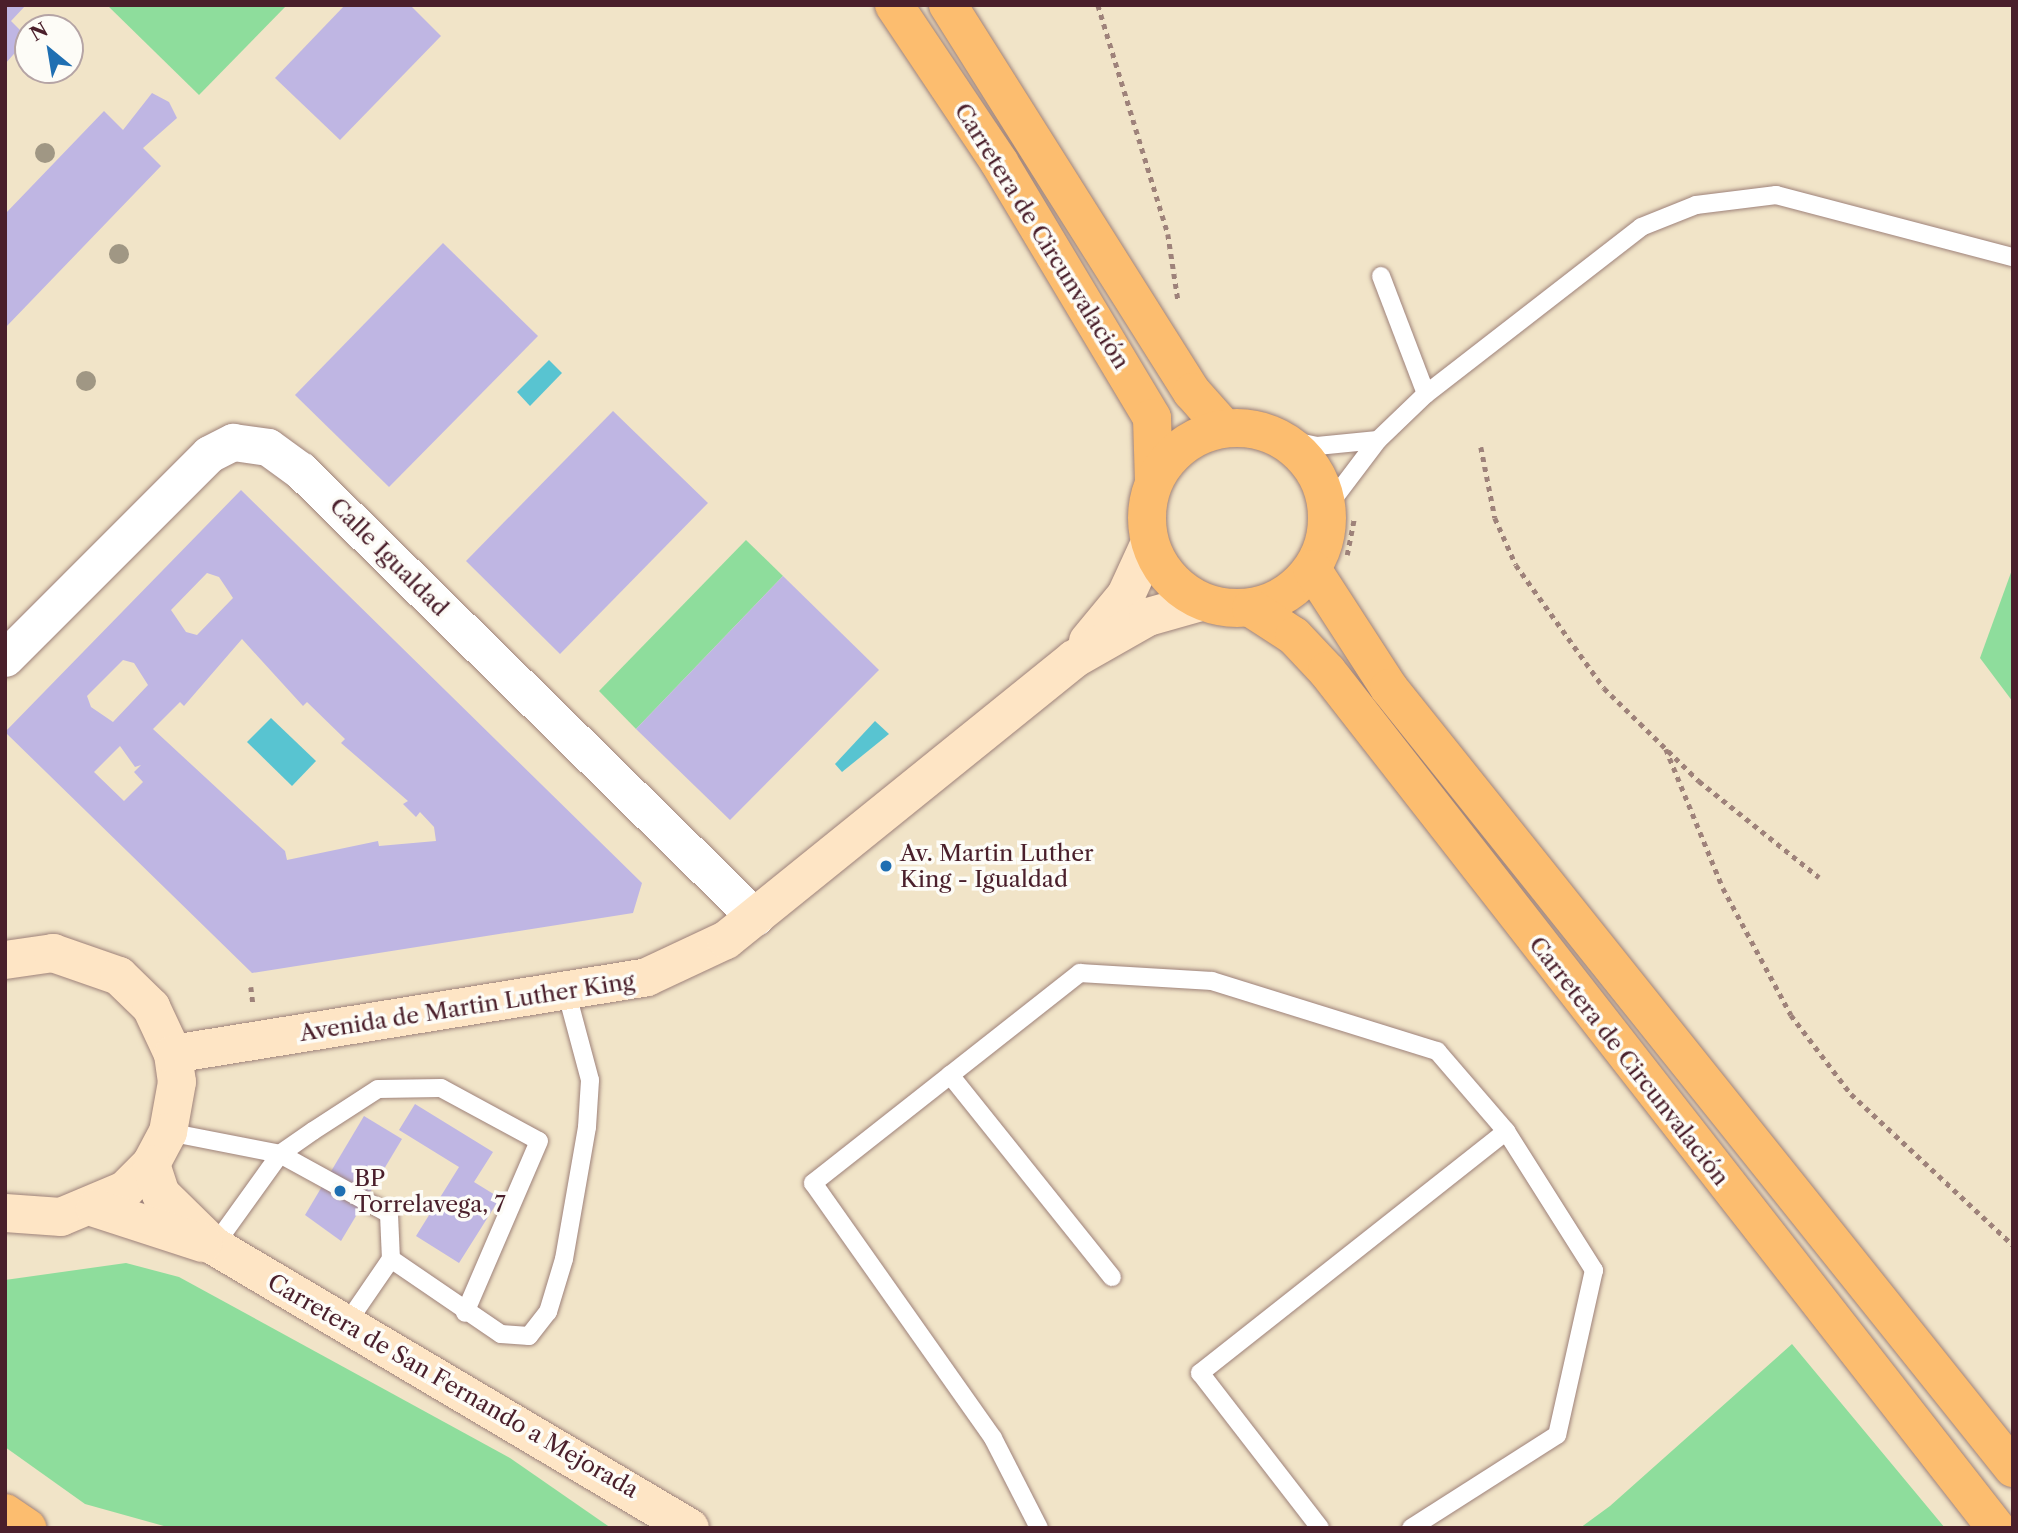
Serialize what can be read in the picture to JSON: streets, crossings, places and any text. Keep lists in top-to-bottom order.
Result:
{
  "streets": {
    "main road": ["Carretera de Circunvalación"],
    "street": ["Calle Igualdad", "Avenida de Martin Luther King", "Carretera de San Fernando a Mejorada"]
  },
  "crossings": [
    ["Calle Igualdad", "Avenida de Martin Luther King"]
  ],
  "places": ["Av. Martin Luther King - Igualdad", "BP Torrelavega, 7"],
  "north": "top left"
}
